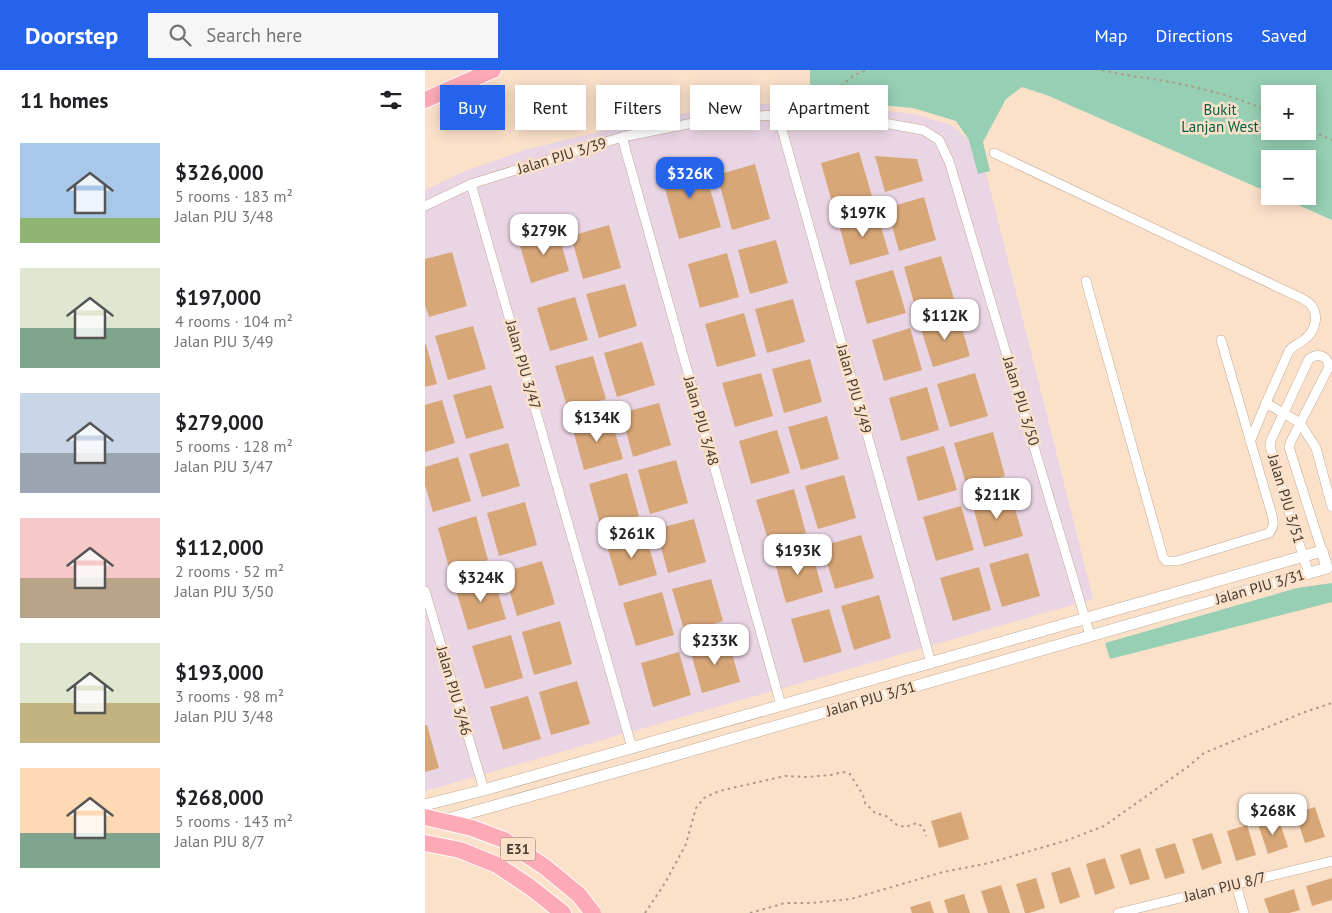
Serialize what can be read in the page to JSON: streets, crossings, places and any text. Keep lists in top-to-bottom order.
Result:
{
  "streets": {
    "highway": ["E31"],
    "street": [
      "Jalan PJU 3/39",
      "Jalan PJU 3/47",
      "Jalan PJU 3/49",
      "Jalan PJU 3/50",
      "Jalan PJU 3/48",
      "Jalan PJU 3/51",
      "Jalan PJU 3/31",
      "Jalan PJU 3/46",
      "Jalan PJU 8/7"
    ]
  },
  "crossings": [
    ["Jalan PJU 3/39", "Jalan PJU 3/47"],
    ["Jalan PJU 3/39", "Jalan PJU 3/50"],
    ["Jalan PJU 3/39", "Jalan PJU 3/48"],
    ["Jalan PJU 3/47", "Jalan PJU 3/31"],
    ["Jalan PJU 3/49", "Jalan PJU 3/31"],
    ["Jalan PJU 3/50", "Jalan PJU 3/31"],
    ["Jalan PJU 3/48", "Jalan PJU 3/31"],
    ["Jalan PJU 3/51", "Jalan PJU 3/31"],
    ["Jalan PJU 3/31", "Jalan PJU 3/46"]
  ],
  "parks": ["Bukit Lanjan West"],
  "page": {
    "header": "Doorstep",
    "search": "Search here",
    "nav": ["Map", "Directions", "Saved"],
    "heading": "11 homes",
    "map_buttons": ["+", "−"],
    "chip": [
      "Buy",
      "Rent",
      "Filters",
      "New",
      "Apartment"
    ],
    "list": [
      {
        "name": "$326,000",
        "note": "5 rooms · 183 m² · Jalan PJU 3/48"
      },
      {
        "name": "$197,000",
        "note": "4 rooms · 104 m² · Jalan PJU 3/49"
      },
      {
        "name": "$279,000",
        "note": "5 rooms · 128 m² · Jalan PJU 3/47"
      },
      {
        "name": "$112,000",
        "note": "2 rooms · 52 m² · Jalan PJU 3/50"
      },
      {
        "name": "$193,000",
        "note": "3 rooms · 98 m² · Jalan PJU 3/48"
      },
      {
        "name": "$268,000",
        "note": "5 rooms · 143 m² · Jalan PJU 8/7"
      }
    ],
    "price": [
      "$326K",
      "$197K",
      "$279K",
      "$112K",
      "$134K",
      "$211K",
      "$261K",
      "$193K",
      "$324K",
      "$233K",
      "$268K"
    ]
  }
}
